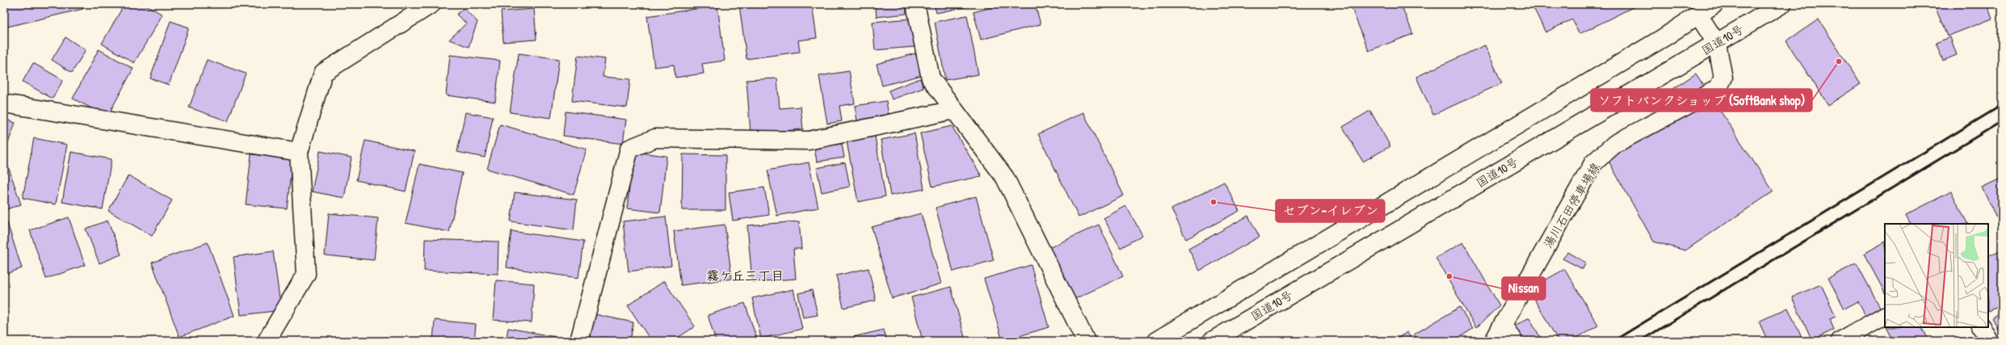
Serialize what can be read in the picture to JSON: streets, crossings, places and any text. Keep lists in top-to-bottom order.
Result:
{
  "streets": {
    "main road": ["国道10号", "湯川石田停車場線"]
  },
  "crossings": [
    ["国道10号", "湯川石田停車場線"]
  ],
  "districts": ["霧ケ丘三丁目"],
  "places": ["ソフトバンクショップ (SoftBank shop)", "セブン-イレブン", "Nissan"]
}
